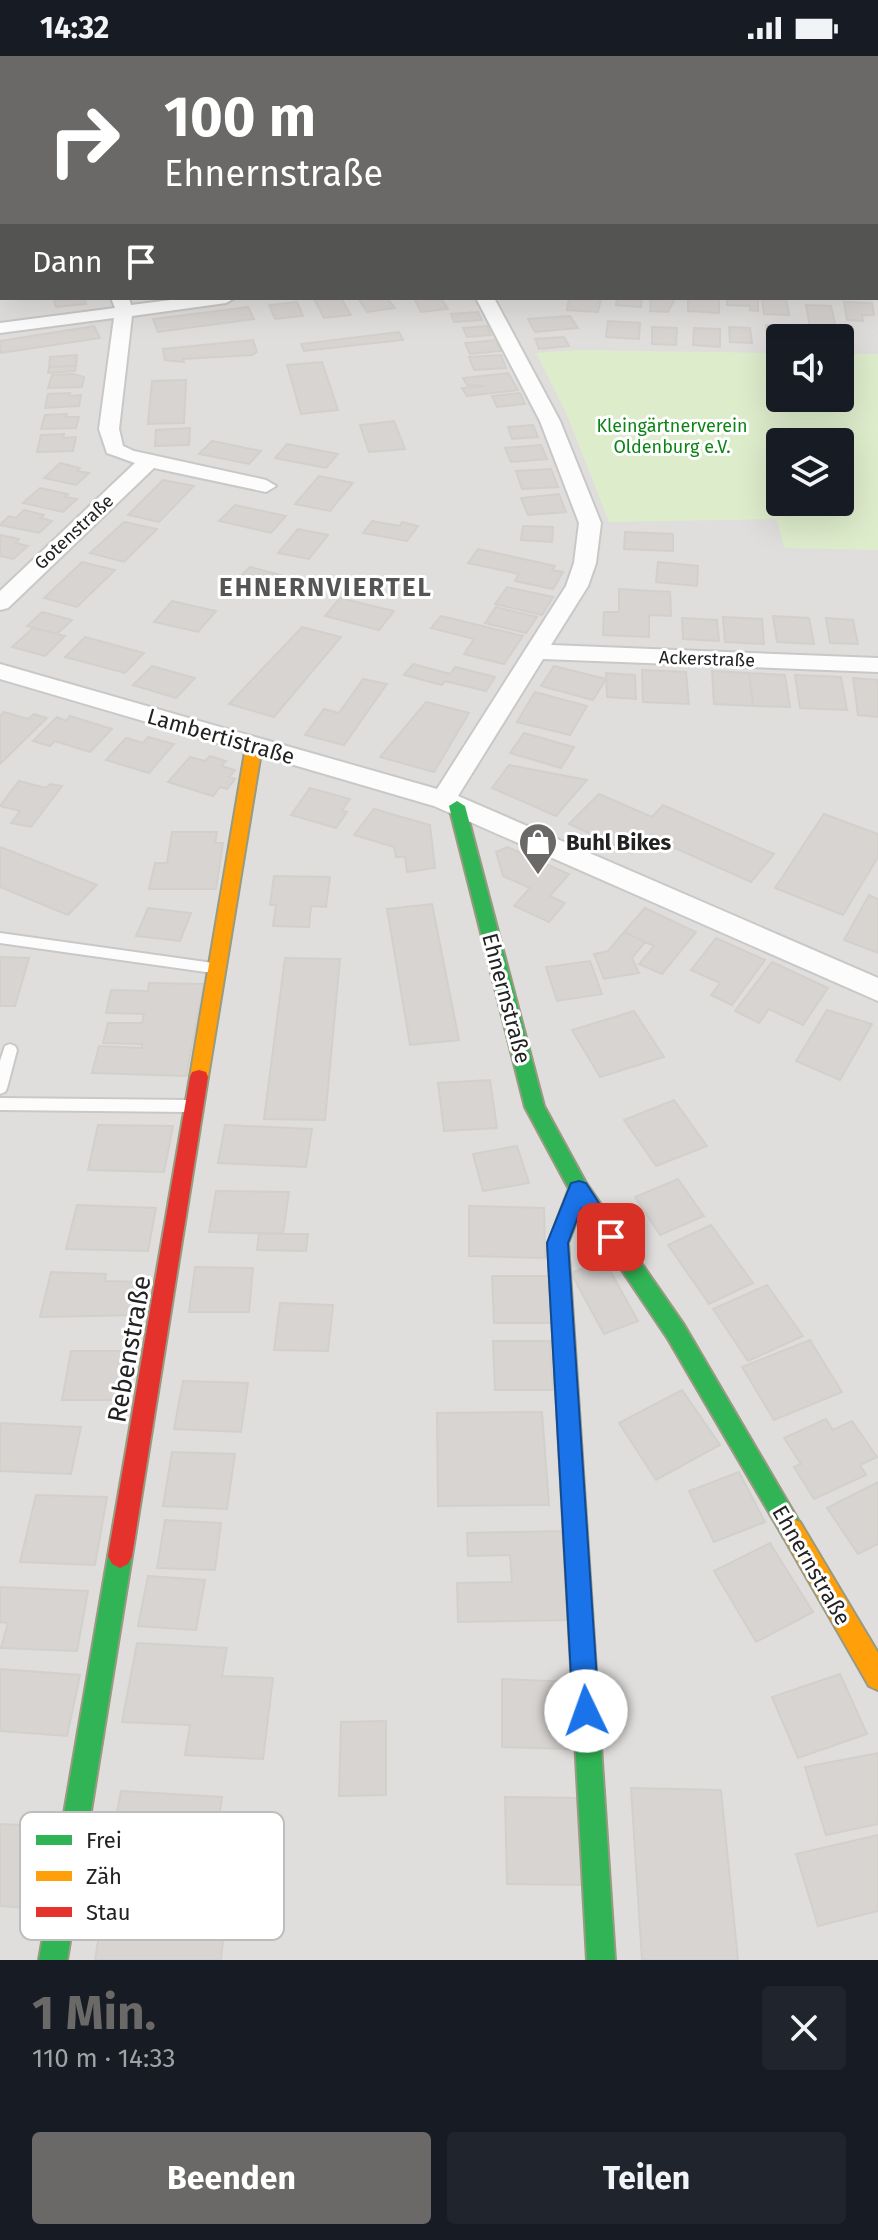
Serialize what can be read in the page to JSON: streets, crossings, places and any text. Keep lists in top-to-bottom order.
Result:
{
  "streets": {
    "street": [
      "Gotenstraße",
      "Ackerstraße",
      "Lambertistraße",
      "Ehnernstraße",
      "Rebenstraße"
    ]
  },
  "crossings": [
    ["Lambertistraße", "Ehnernstraße"],
    ["Lambertistraße", "Rebenstraße"]
  ],
  "districts": ["EHNERNVIERTEL"],
  "parks": ["Kleingärtnerverein Oldenburg e.V."],
  "places": {
    "shop": ["Buhl Bikes"]
  },
  "legend": ["Frei", "Zäh", "Stau"],
  "page": {
    "status": "14:32",
    "turn": ["100 m", "Ehnernstraße"],
    "then": "Dann",
    "heading": ["1 Min.", "110 m · 14:33"],
    "buttons": ["Beenden", "Teilen"]
  }
}
